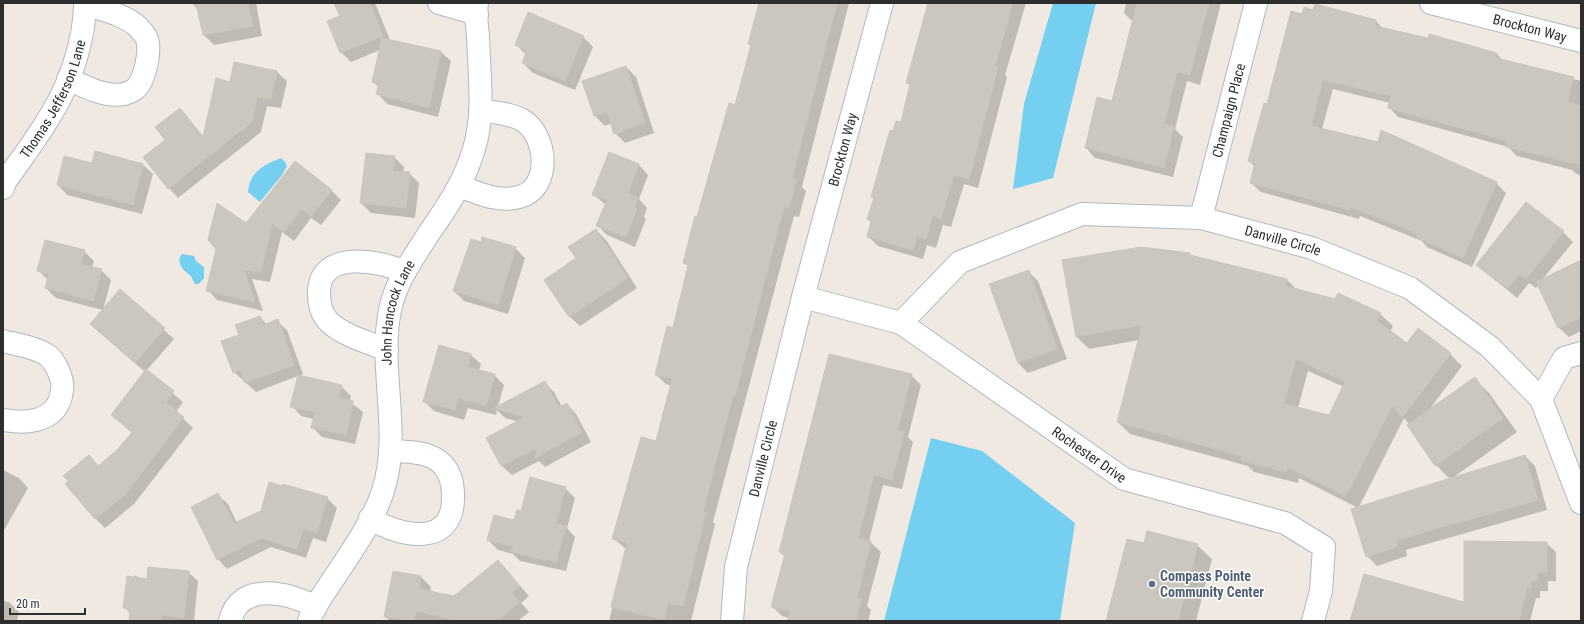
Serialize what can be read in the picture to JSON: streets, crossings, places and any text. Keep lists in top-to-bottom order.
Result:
{
  "streets": {
    "street": [
      "Brockton Way",
      "Thomas Jefferson Lane",
      "Champaign Place",
      "Danville Circle",
      "John Hancock Lane",
      "Rochester Drive"
    ]
  },
  "crossings": [
    ["Brockton Way", "Danville Circle"],
    ["Brockton Way", "Rochester Drive"],
    ["Champaign Place", "Danville Circle"],
    ["Danville Circle", "Rochester Drive"]
  ],
  "places": ["Compass Pointe Community Center"],
  "scale_bar": "20 m"
}
